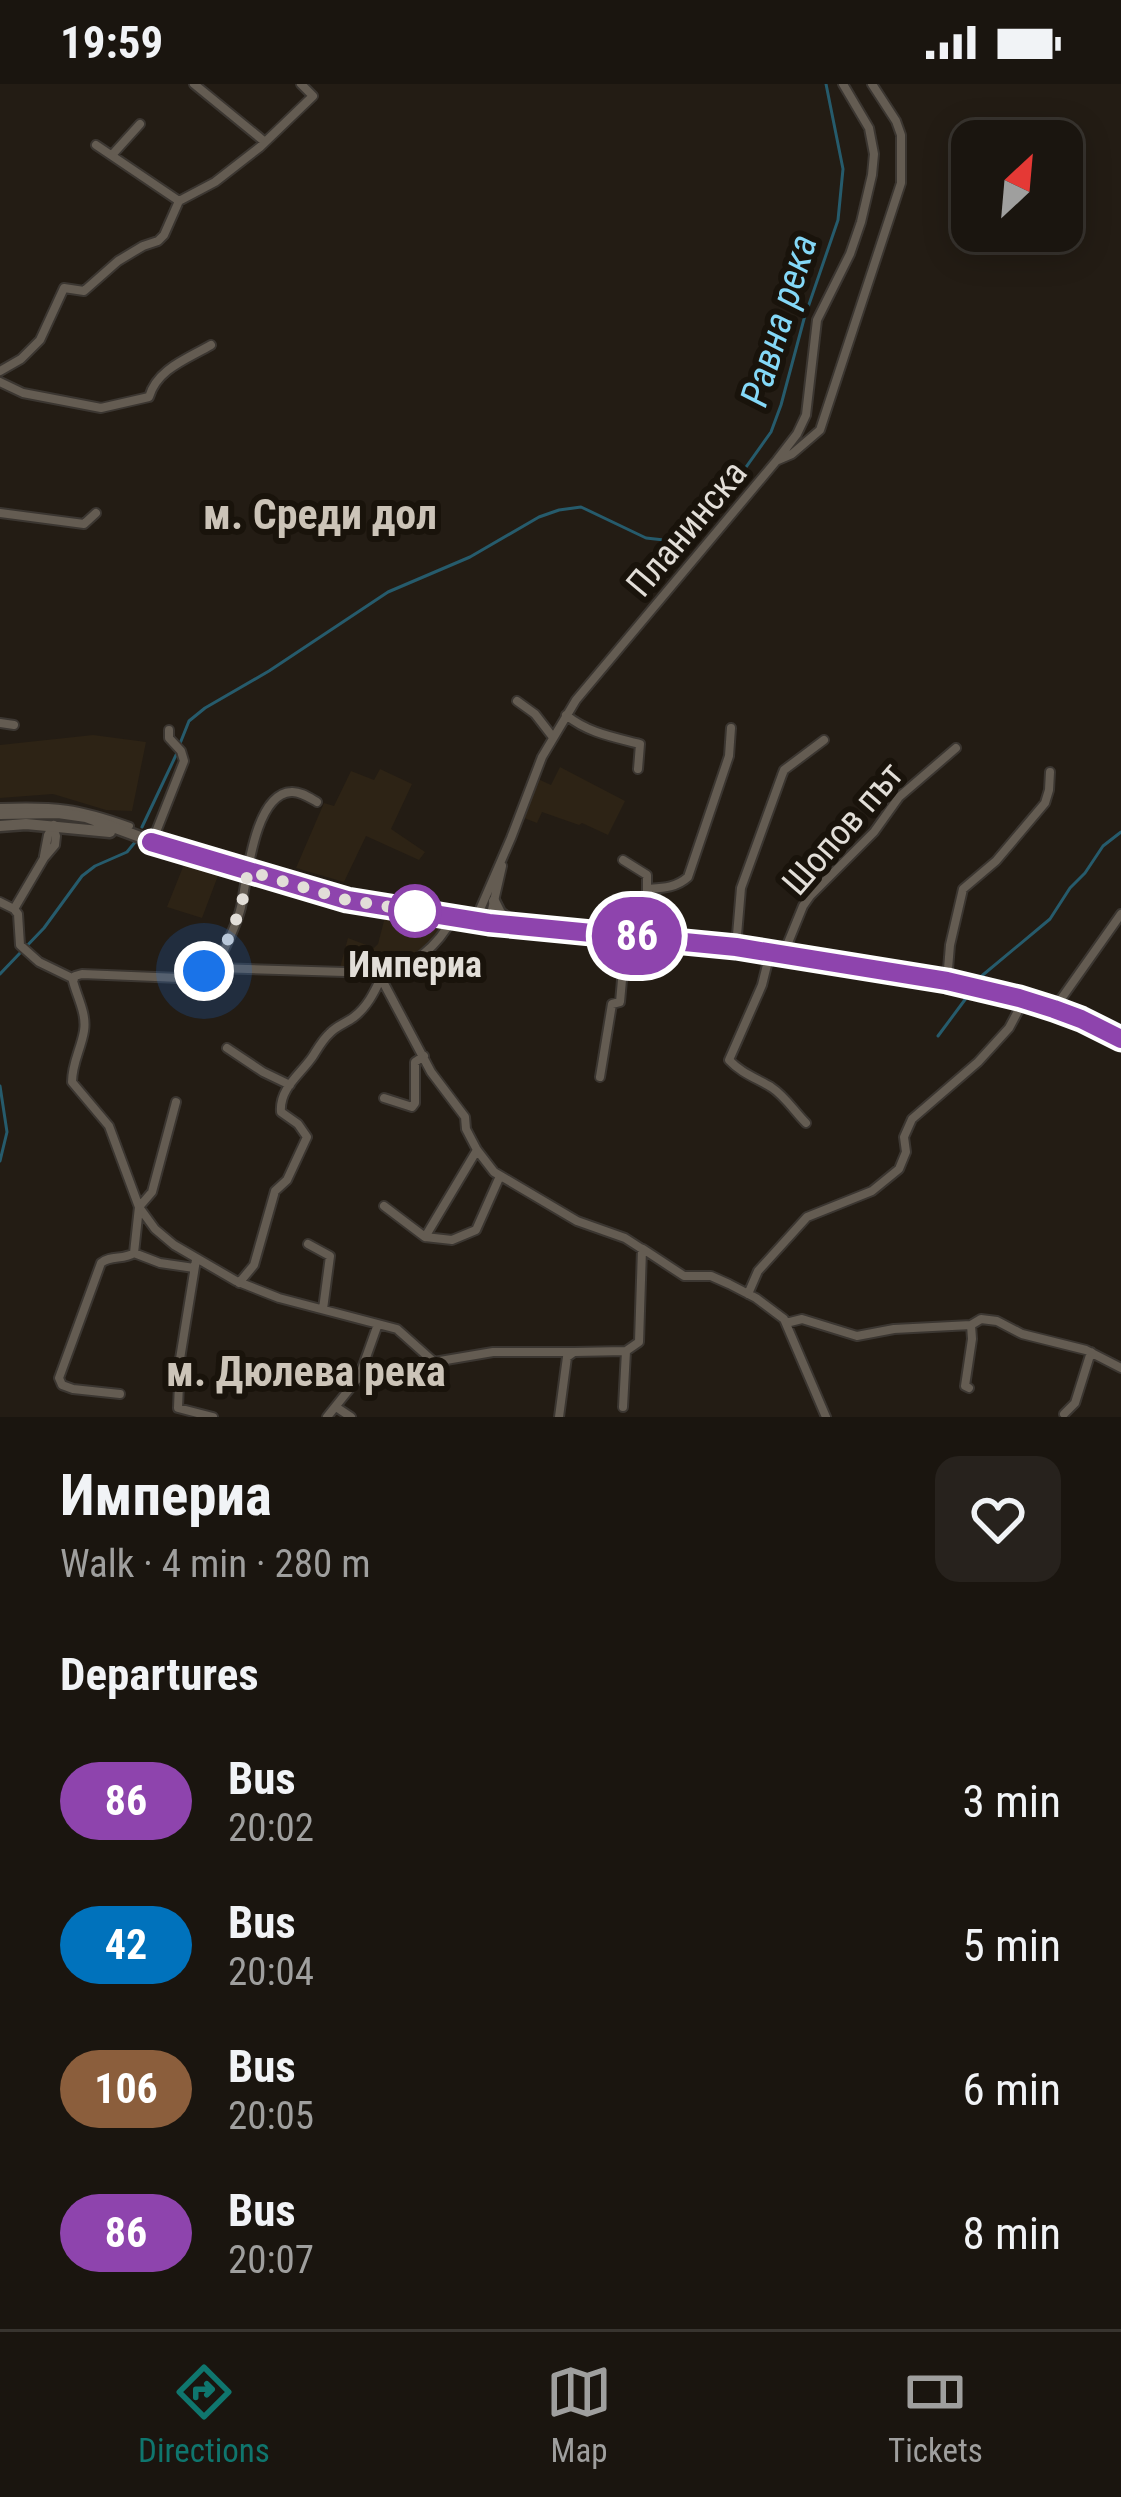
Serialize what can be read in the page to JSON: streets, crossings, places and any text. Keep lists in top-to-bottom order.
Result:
{
  "streets": {
    "street": ["Планинска", "Шопов път"]
  },
  "districts": ["м. Среди дол", "м. Дюлева река"],
  "water": ["Равна река"],
  "places": ["Империа"],
  "lines": ["bus line 86"],
  "north": "top right",
  "page": {
    "status": "19:59",
    "on_map": "86",
    "heading": [
      ["Империа", "Walk · 4 min · 280 m"],
      "Departures"
    ],
    "list": [
      {
        "mark": "86",
        "name": "Bus",
        "note": "20:02",
        "value": "3 min"
      },
      {
        "mark": "42",
        "name": "Bus",
        "note": "20:04",
        "value": "5 min"
      },
      {
        "mark": "106",
        "name": "Bus",
        "note": "20:05",
        "value": "6 min"
      },
      {
        "mark": "86",
        "name": "Bus",
        "note": "20:07",
        "value": "8 min"
      }
    ],
    "tabs": ["Directions", "Map", "Tickets"]
  }
}
